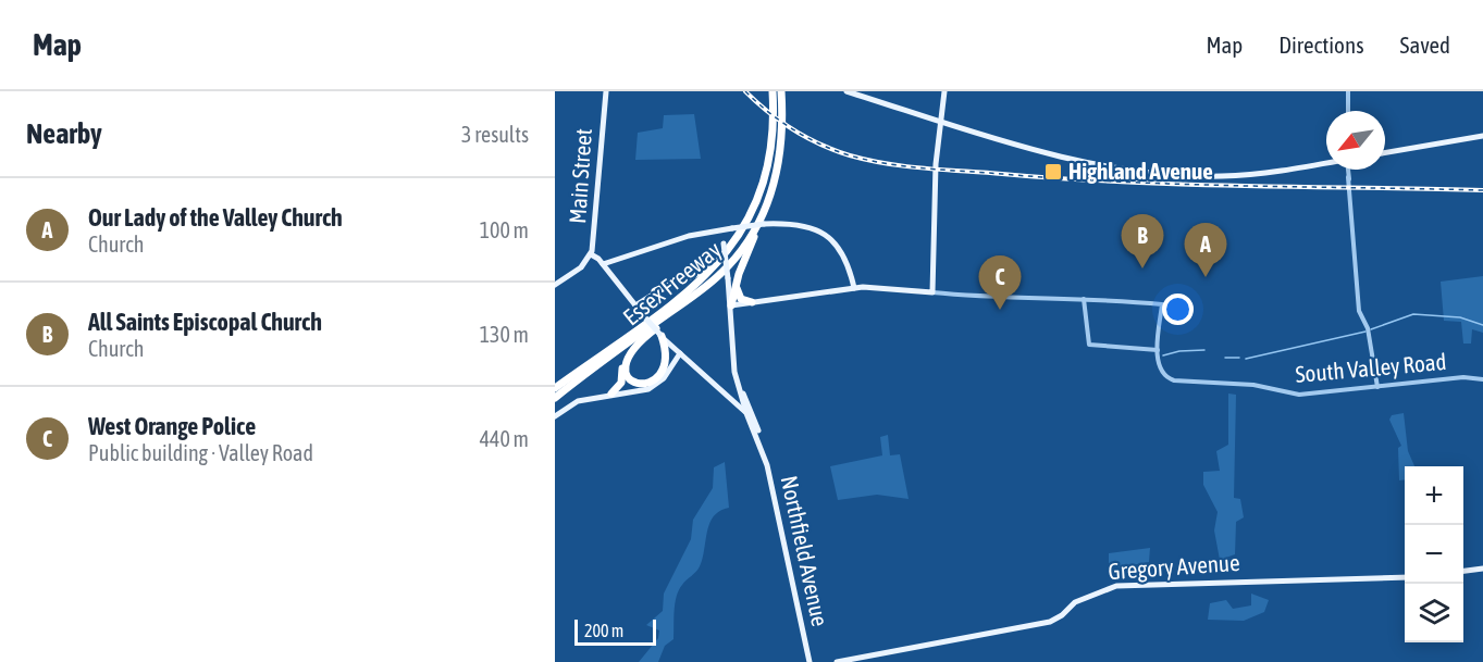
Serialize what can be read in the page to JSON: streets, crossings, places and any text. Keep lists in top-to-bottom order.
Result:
{
  "streets": {
    "highway": ["Essex Freeway"],
    "main road": ["Main Street", "Northfield Avenue", "Gregory Avenue"],
    "street": ["South Valley Road"]
  },
  "crossings": [
    ["Main Street", "Northfield Avenue"]
  ],
  "places": {
    "transit": ["Highland Avenue"]
  },
  "scale_bar": "200 m",
  "north": "bottom left",
  "page": {
    "header": "Map",
    "nav": ["Map", "Directions", "Saved"],
    "heading": ["Nearby", "3 results"],
    "list": [
      {
        "mark": "A",
        "name": "Our Lady of the Valley Church",
        "note": "Church",
        "value": "100 m"
      },
      {
        "mark": "B",
        "name": "All Saints Episcopal Church",
        "note": "Church",
        "value": "130 m"
      },
      {
        "mark": "C",
        "name": "West Orange Police",
        "note": "Public building · Valley Road",
        "value": "440 m"
      }
    ],
    "pins": ["B", "A", "C"],
    "map_buttons": ["+", "−"],
    "scale": "200 m"
  }
}
